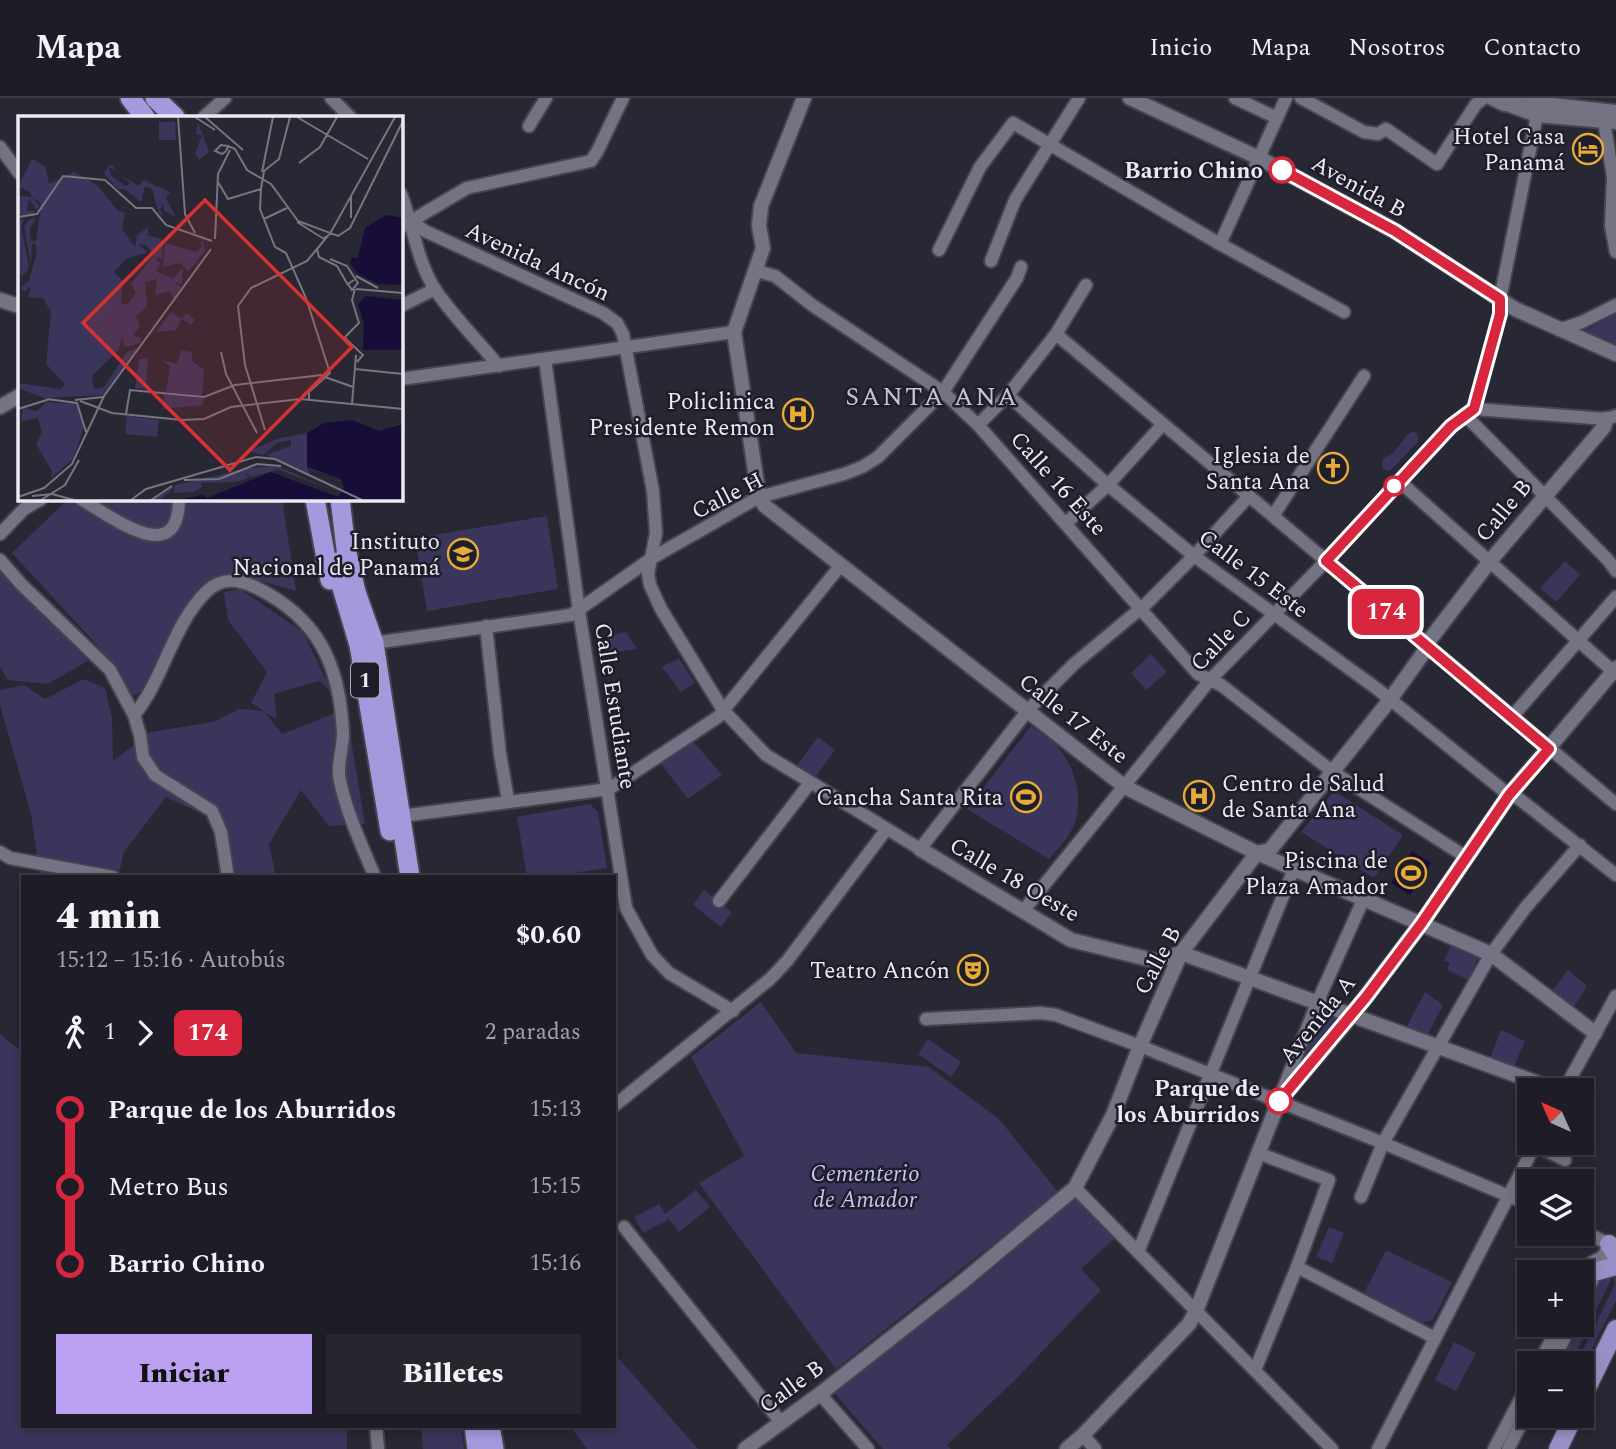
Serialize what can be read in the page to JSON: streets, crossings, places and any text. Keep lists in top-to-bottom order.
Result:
{
  "streets": {
    "highway": ["1"],
    "street": [
      "Avenida B",
      "Avenida Ancón",
      "Calle 16 Este",
      "Calle H",
      "Calle B",
      "Calle 15 Este",
      "Calle C",
      "Calle Estudiante",
      "Calle 17 Este",
      "Calle 18 Oeste",
      "Avenida A"
    ]
  },
  "crossings": [
    ["Avenida Ancón", "Calle H"],
    ["Avenida Ancón", "Calle 18 Oeste"],
    ["Calle 16 Este", "Calle H"],
    ["Calle 16 Este", "Calle B"],
    ["Calle 16 Este", "Calle C"],
    ["Calle 16 Este", "Avenida A"],
    ["Calle H", "1"],
    ["Calle H", "Calle Estudiante"],
    ["Calle H", "Calle 17 Este"],
    ["Calle B", "Calle 15 Este"],
    ["Calle B", "Calle 17 Este"],
    ["Calle B", "Calle 18 Oeste"],
    ["Calle 15 Este", "Calle C"],
    ["Calle 15 Este", "Avenida A"],
    ["Calle C", "Calle 17 Este"],
    ["Calle C", "Calle 18 Oeste"],
    ["Calle 17 Este", "Avenida A"]
  ],
  "districts": ["SANTA ANA"],
  "parks": ["Cementerio de Amador"],
  "places": {
    "hotel": ["Hotel Casa Panamá"],
    "other": ["Barrio Chino", "Parque de los Aburridos"],
    "hospital": ["Policlinica Presidente Remon", "Centro de Salud de Santa Ana"],
    "church": ["Iglesia de Santa Ana"],
    "school or university": ["Instituto Nacional de Panamá"],
    "sports": ["Cancha Santa Rita", "Piscina de Plaza Amador"],
    "theatre": ["Teatro Ancón"]
  },
  "lines": ["bus line 174"],
  "north": "top left",
  "page": {
    "header": "Mapa",
    "nav": [
      "Inicio",
      "Mapa",
      "Nosotros",
      "Contacto"
    ],
    "on_map": "174",
    "heading": ["4 min", "15:12 – 15:16 · Autobús", "$0.60"],
    "legs": ["1", "174", "2 paradas"],
    "list": [
      {
        "name": "Parque de los Aburridos",
        "value": "15:13"
      },
      {
        "name": "Metro Bus",
        "value": "15:15"
      },
      {
        "name": "Barrio Chino",
        "value": "15:16"
      }
    ],
    "map_buttons": ["+", "−"],
    "buttons": ["Iniciar", "Billetes"]
  }
}
